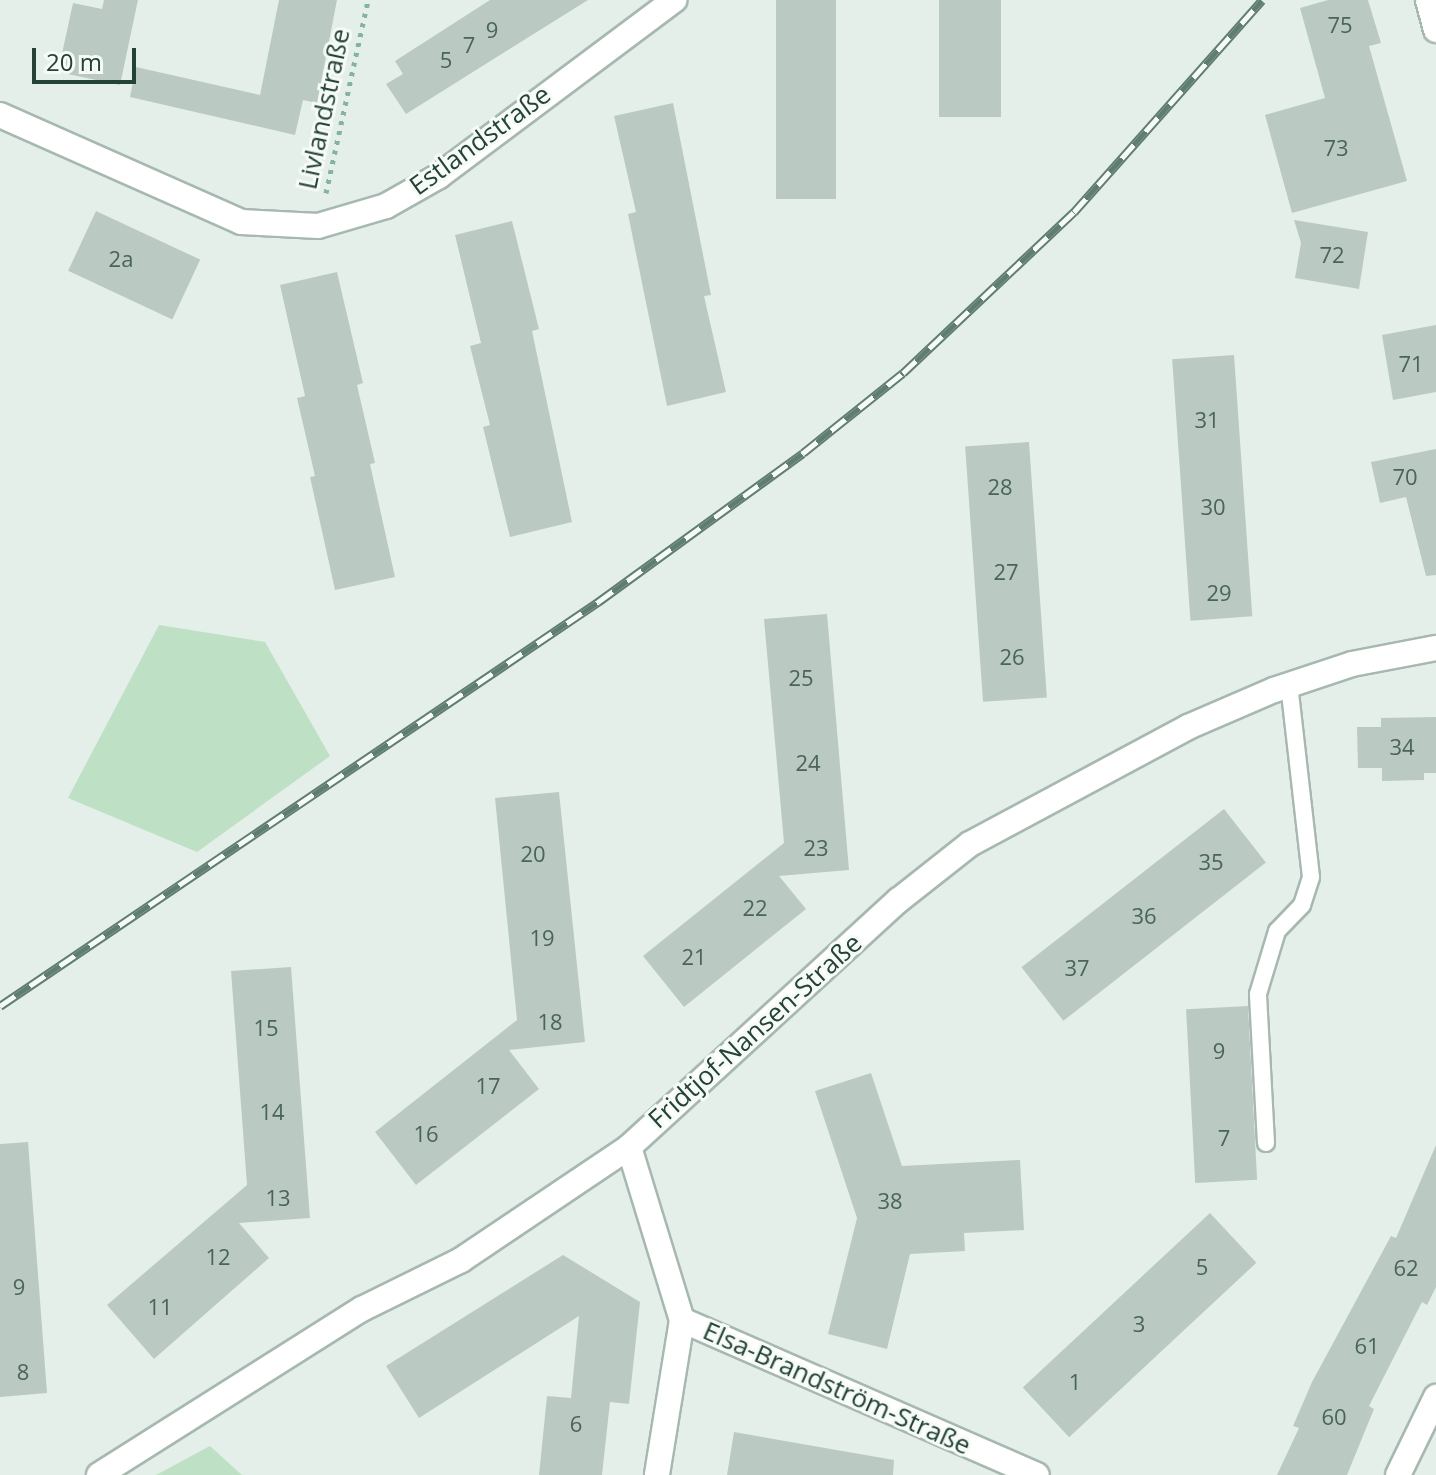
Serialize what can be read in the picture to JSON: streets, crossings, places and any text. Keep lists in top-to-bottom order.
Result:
{
  "streets": {
    "street": ["Estlandstraße", "Fridtjof-Nansen-Straße", "Elsa-Brandström-Straße"],
    "path": ["Livlandstraße"]
  },
  "crossings": [
    ["Livlandstraße", "Estlandstraße"]
  ],
  "house_numbers": [
    "75",
    "9",
    "7",
    "5",
    "73",
    "72",
    "2a",
    "71",
    "31",
    "70",
    "28",
    "30",
    "27",
    "29",
    "26",
    "25",
    "34",
    "24",
    "23",
    "20",
    "35",
    "22",
    "36",
    "19",
    "21",
    "37",
    "18",
    "15",
    "9",
    "17",
    "14",
    "16",
    "7",
    "13",
    "38",
    "12",
    "5",
    "62",
    "9",
    "11",
    "3",
    "61",
    "8",
    "1",
    "60",
    "6"
  ],
  "scale_bar": "20 m"
}
